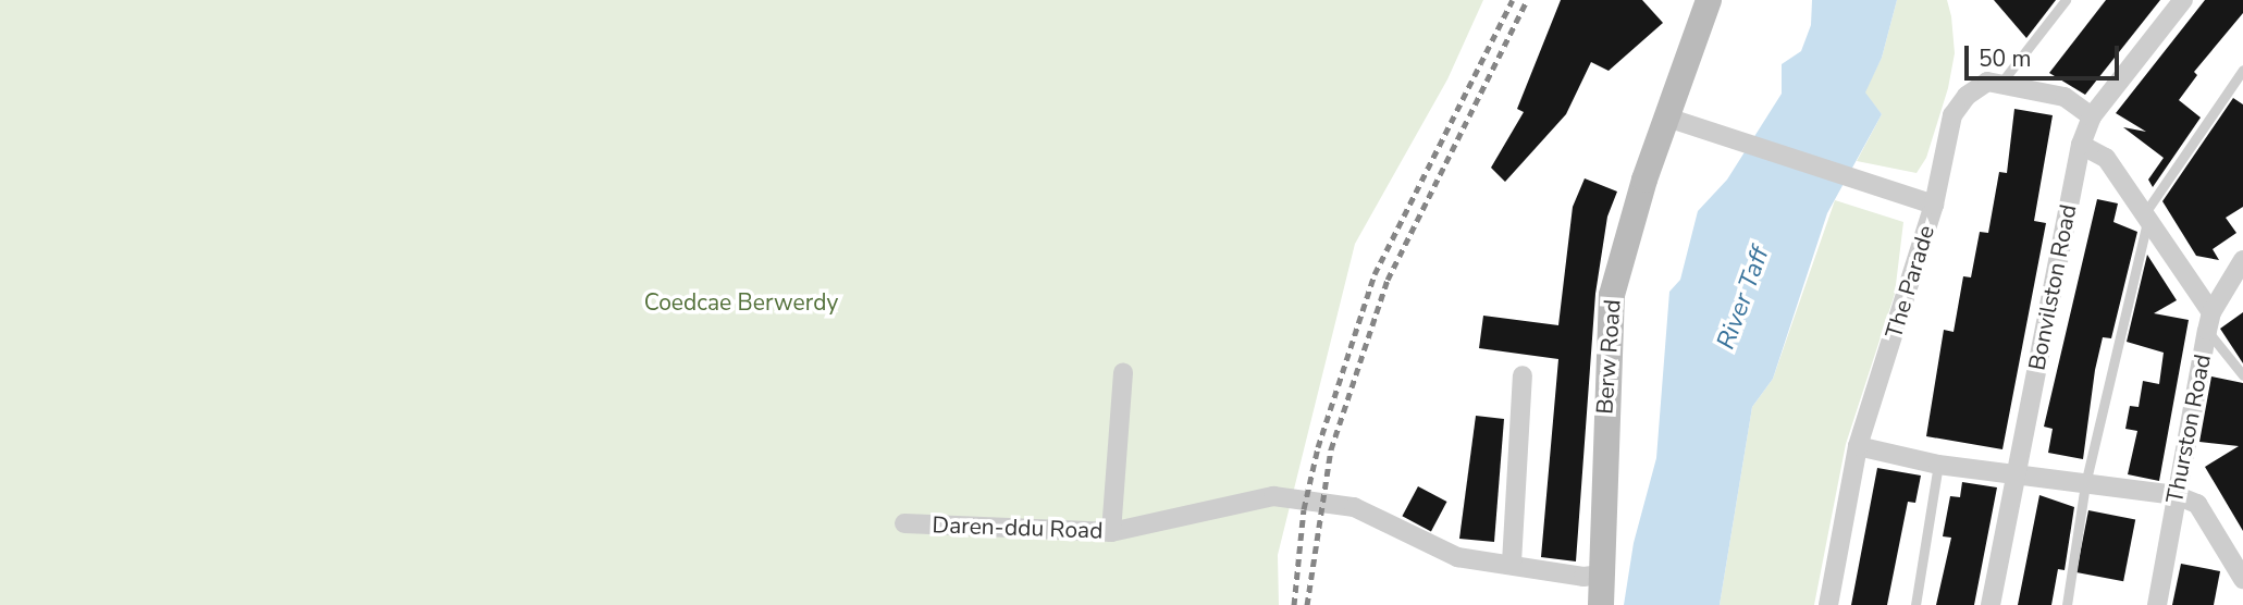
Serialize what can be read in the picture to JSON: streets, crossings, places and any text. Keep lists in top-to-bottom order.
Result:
{
  "streets": {
    "main road": ["Berw Road"],
    "street": [
      "The Parade",
      "Bonvilston Road",
      "Thurston Road",
      "Daren-ddu Road"
    ]
  },
  "crossings": [
    ["Berw Road", "Daren-ddu Road"]
  ],
  "water": ["River Taff"],
  "parks": ["Coedcae Berwerdy"],
  "scale_bar": "50 m"
}
